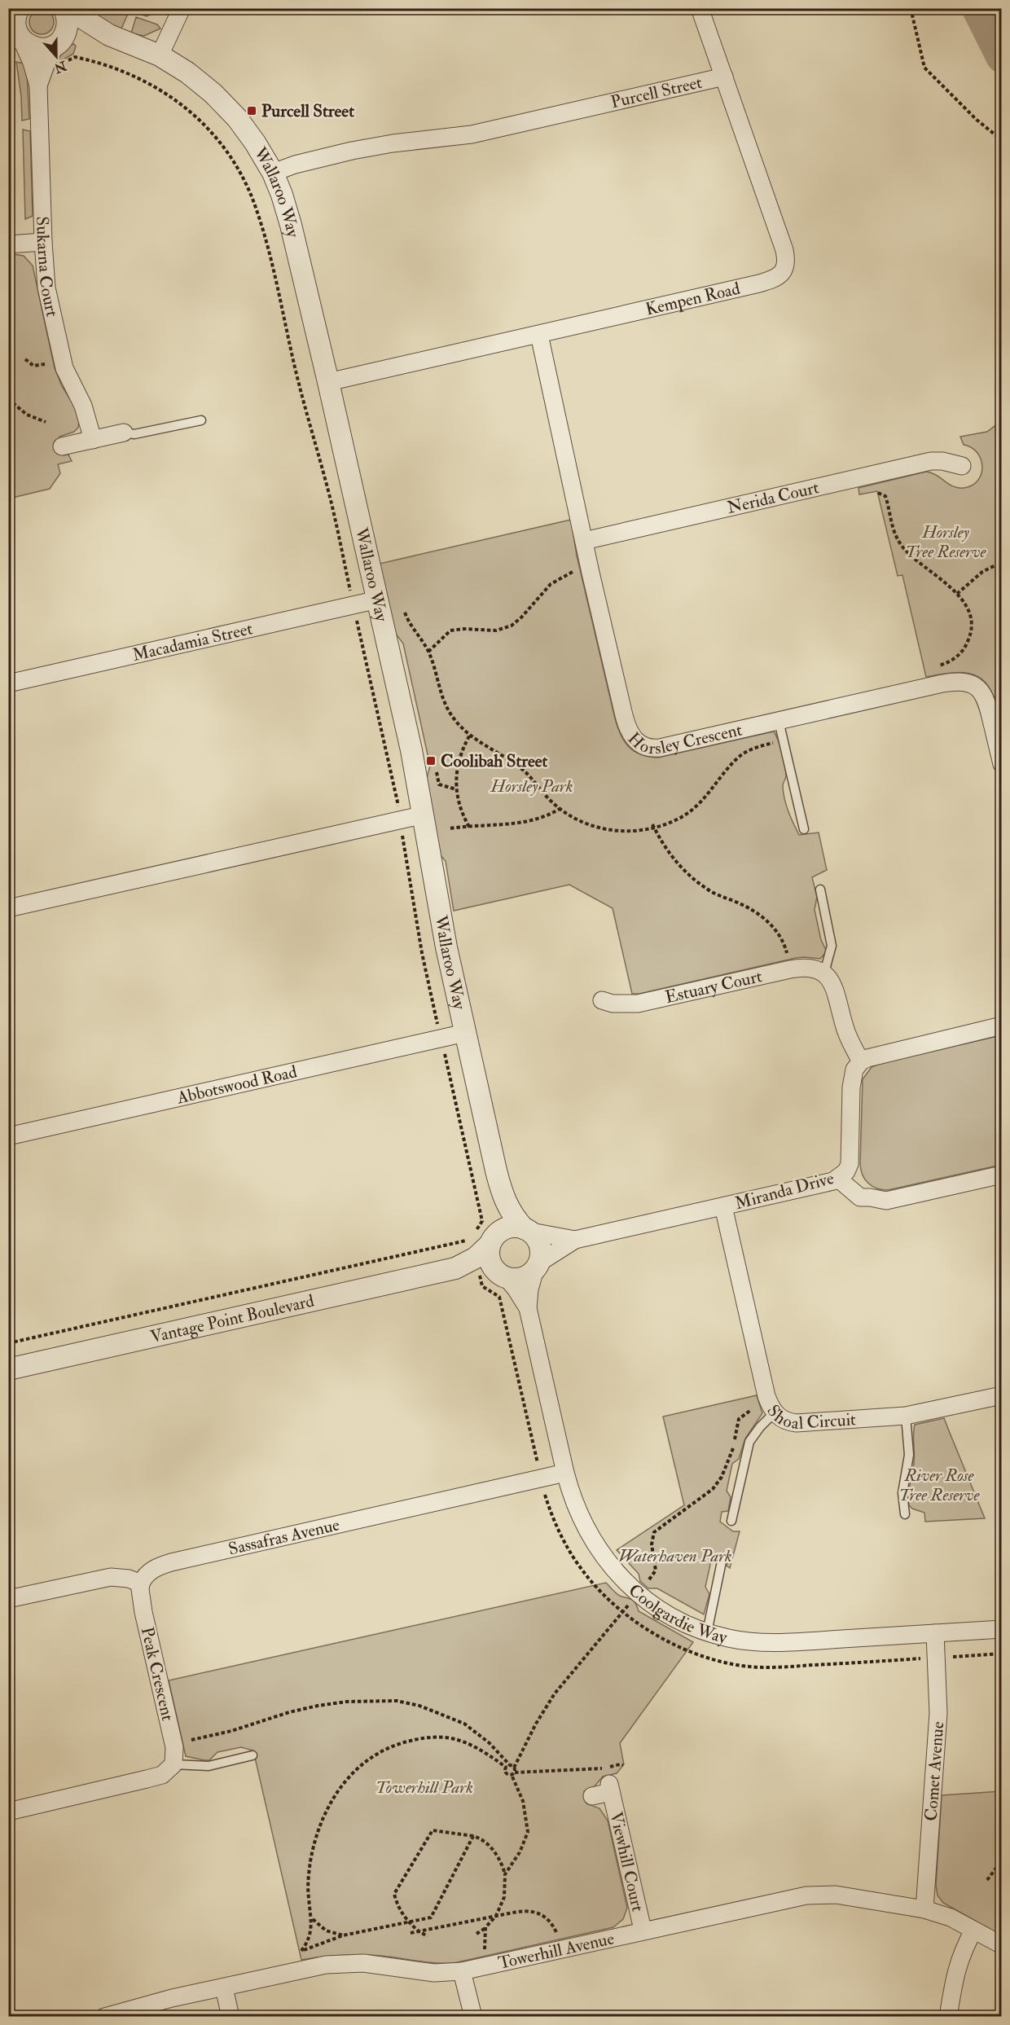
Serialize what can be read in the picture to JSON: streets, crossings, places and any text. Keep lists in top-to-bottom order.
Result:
{
  "streets": {
    "street": [
      "Purcell Street",
      "Wallaroo Way",
      "Sukarna Court",
      "Kempen Road",
      "Nerida Court",
      "Macadamia Street",
      "Horsley Crescent",
      "Estuary Court",
      "Abbotswood Road",
      "Miranda Drive",
      "Vantage Point Boulevard",
      "Shoal Circuit",
      "Sassafras Avenue",
      "Coolgardie Way",
      "Peak Crescent",
      "Comet Avenue",
      "Viewhill Court",
      "Towerhill Avenue"
    ]
  },
  "crossings": [
    ["Purcell Street", "Wallaroo Way"],
    ["Purcell Street", "Kempen Road"],
    ["Wallaroo Way", "Sukarna Court"],
    ["Wallaroo Way", "Kempen Road"],
    ["Wallaroo Way", "Macadamia Street"],
    ["Wallaroo Way", "Abbotswood Road"],
    ["Wallaroo Way", "Miranda Drive"],
    ["Wallaroo Way", "Vantage Point Boulevard"],
    ["Wallaroo Way", "Coolgardie Way"],
    ["Kempen Road", "Horsley Crescent"],
    ["Nerida Court", "Horsley Crescent"],
    ["Miranda Drive", "Vantage Point Boulevard"],
    ["Miranda Drive", "Shoal Circuit"],
    ["Miranda Drive", "Coolgardie Way"],
    ["Vantage Point Boulevard", "Coolgardie Way"],
    ["Sassafras Avenue", "Coolgardie Way"],
    ["Sassafras Avenue", "Peak Crescent"],
    ["Coolgardie Way", "Comet Avenue"],
    ["Comet Avenue", "Towerhill Avenue"],
    ["Viewhill Court", "Towerhill Avenue"]
  ],
  "parks": [
    "Horsley Tree Reserve",
    "Horsley Park",
    "River Rose Tree Reserve",
    "Waterhaven Park",
    "Towerhill Park"
  ],
  "places": {
    "transit": ["Purcell Street", "Coolibah Street"]
  },
  "north": "bottom"
}
